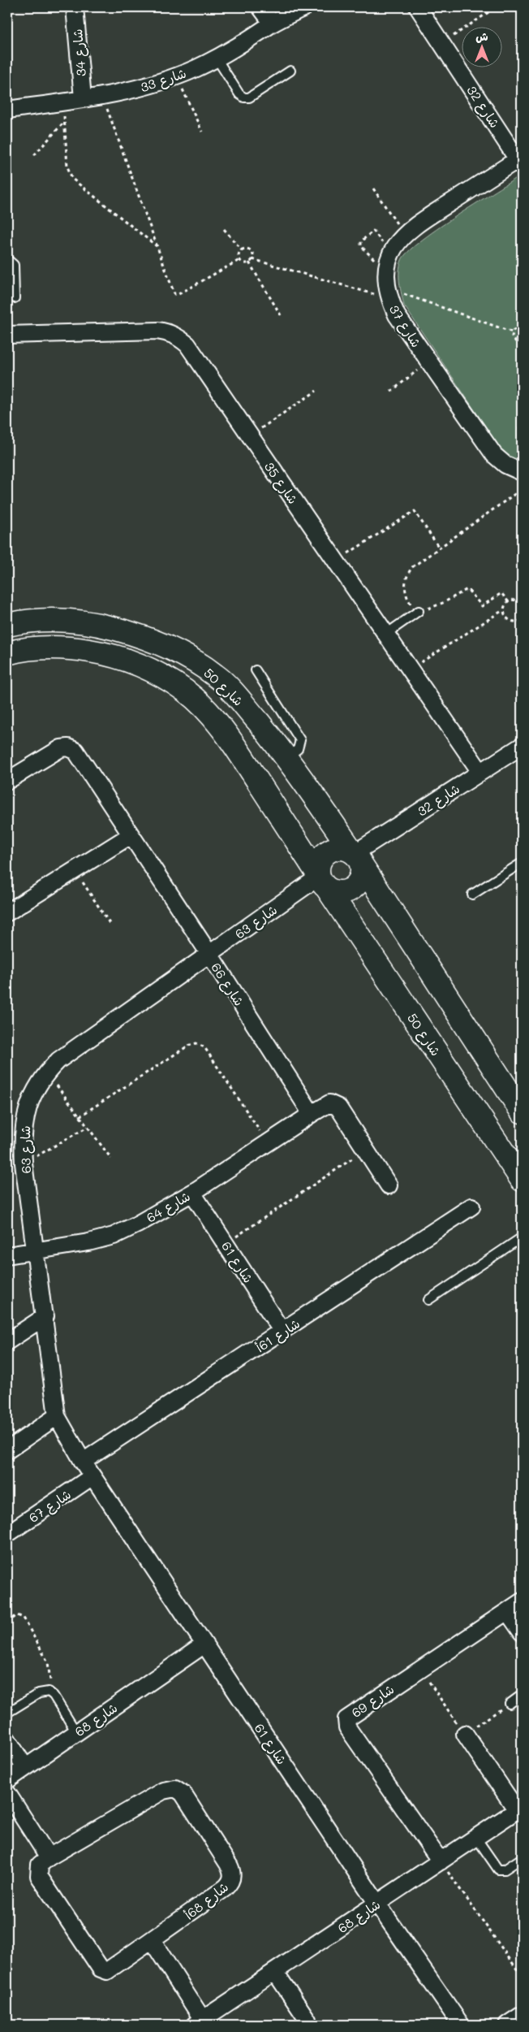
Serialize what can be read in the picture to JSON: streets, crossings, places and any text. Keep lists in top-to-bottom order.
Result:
{
  "streets": {
    "street": [
      "شارع 34",
      "شارع 33",
      "شارع 32",
      "شارع 37",
      "شارع 35",
      "شارع 50",
      "شارع 63",
      "شارع 66",
      "شارع 64",
      "شارع 61",
      "شارع 61أ",
      "شارع 67",
      "شارع 69",
      "شارع 68",
      "شارع 68أ"
    ]
  },
  "crossings": [
    ["شارع 34", "شارع 33"],
    ["شارع 32", "شارع 37"],
    ["شارع 32", "شارع 35"],
    ["شارع 32", "شارع 50"],
    ["شارع 32", "شارع 63"],
    ["شارع 50", "شارع 63"],
    ["شارع 63", "شارع 66"],
    ["شارع 63", "شارع 64"],
    ["شارع 63", "شارع 61"],
    ["شارع 63", "شارع 61أ"],
    ["شارع 66", "شارع 64"],
    ["شارع 64", "شارع 61"],
    ["شارع 61", "شارع 61أ"],
    ["شارع 61", "شارع 67"],
    ["شارع 61", "شارع 68"],
    ["شارع 69", "شارع 68"]
  ],
  "north": "top"
}
